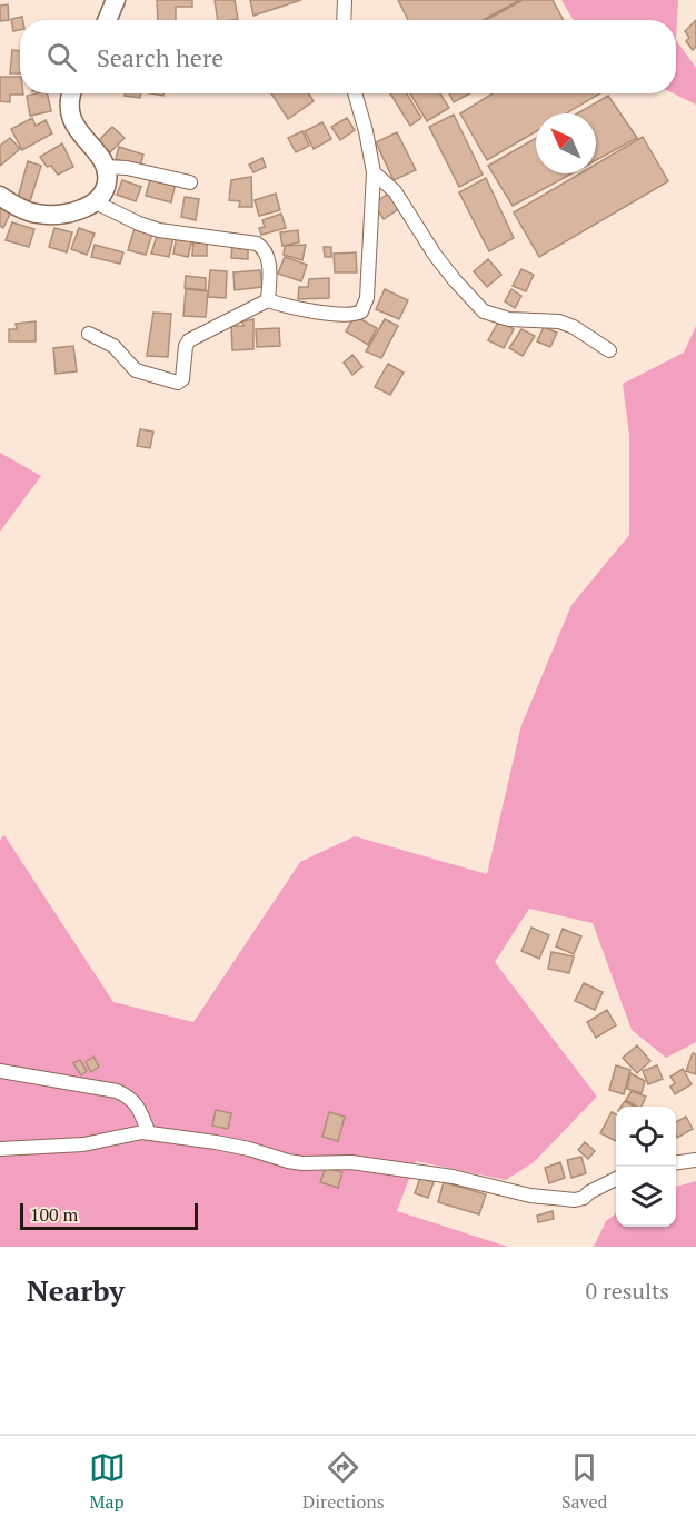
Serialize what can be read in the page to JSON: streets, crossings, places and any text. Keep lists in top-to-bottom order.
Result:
{
  "scale_bar": "100 m",
  "north": "top left",
  "page": {
    "search": "Search here",
    "scale": "100 m",
    "heading": ["Nearby", "0 results"],
    "nav": ["Map", "Directions", "Saved"]
  }
}
